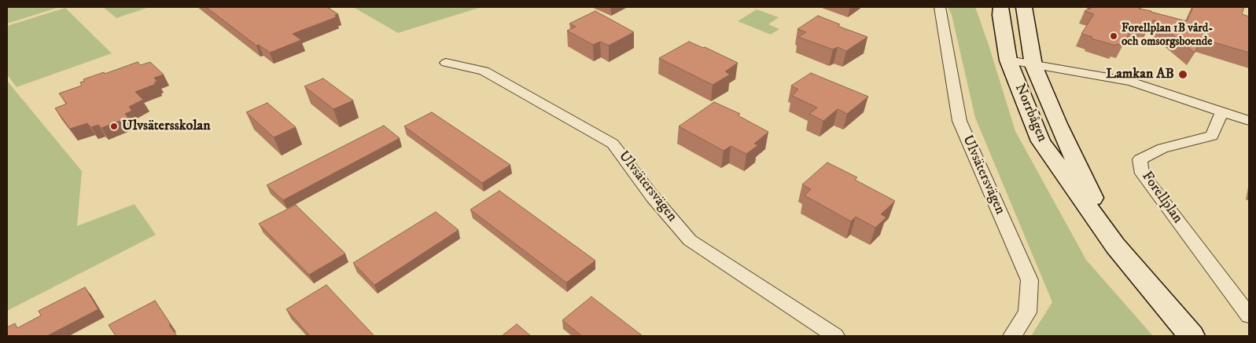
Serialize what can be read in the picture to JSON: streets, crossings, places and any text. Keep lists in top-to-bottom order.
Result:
{
  "streets": {
    "street": ["Norrbågen", "Ulvsätersvägen", "Forellplan"]
  },
  "places": ["Forellplan 1B vård- och omsorgsboende", "Lamkan AB", "Ulvsätersskolan"]
}
